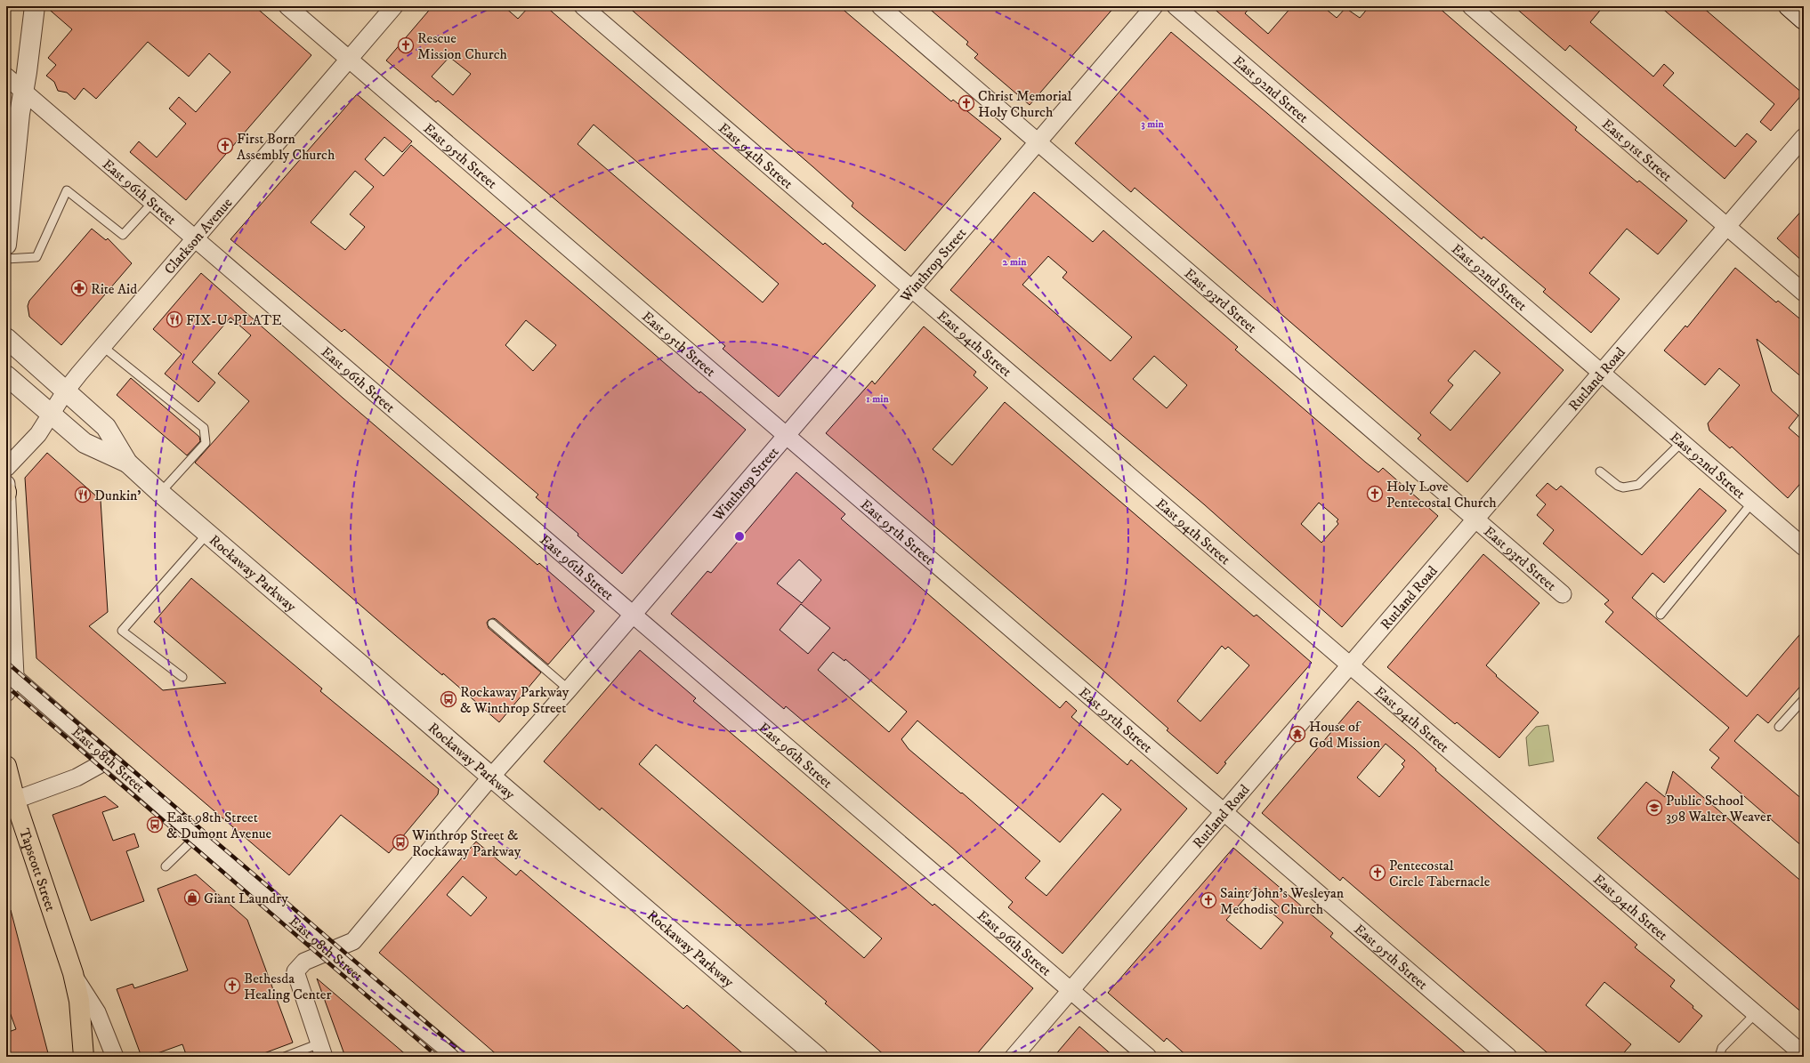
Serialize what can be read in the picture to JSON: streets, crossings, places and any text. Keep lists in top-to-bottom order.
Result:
{
  "streets": {
    "main road": ["Tapscott Street"],
    "street": [
      "East 92nd Street",
      "East 91st Street",
      "East 95th Street",
      "East 94th Street",
      "East 96th Street",
      "Clarkson Avenue",
      "Winthrop Street",
      "East 93rd Street",
      "Rutland Road",
      "Rockaway Parkway",
      "East 98th Street"
    ]
  },
  "crossings": [
    ["East 92nd Street", "Rutland Road"],
    ["East 91st Street", "Rutland Road"],
    ["East 95th Street", "Clarkson Avenue"],
    ["East 95th Street", "Winthrop Street"],
    ["East 95th Street", "Rutland Road"],
    ["East 94th Street", "Winthrop Street"],
    ["East 94th Street", "Rutland Road"],
    ["East 96th Street", "Clarkson Avenue"],
    ["East 96th Street", "Winthrop Street"],
    ["East 96th Street", "Rutland Road"],
    ["Clarkson Avenue", "Rockaway Parkway"],
    ["Winthrop Street", "East 93rd Street"],
    ["Winthrop Street", "Rockaway Parkway"],
    ["Winthrop Street", "East 98th Street"],
    ["East 93rd Street", "Rutland Road"]
  ],
  "places": {
    "church": [
      "Rescue Mission Church",
      "Christ Memorial Holy Church",
      "First Born Assembly Church",
      "Holy Love Pentecostal Church",
      "Pentecostal Circle Tabernacle",
      "Saint John's Wesleyan Methodist Church",
      "Bethesda Healing Center"
    ],
    "pharmacy": ["Rite Aid"],
    "restaurant": ["FIX-U-PLATE", "Dunkin'"],
    "bus stop": ["Rockaway Parkway & Winthrop Street", "East 98th Street & Dumont Avenue", "Winthrop Street & Rockaway Parkway"],
    "temple": ["House of God Mission"],
    "school or university": ["Public School 398 Walter Weaver"],
    "shop": ["Giant Laundry"]
  },
  "rings": ["3 min", "2 min", "1 min"]
}
